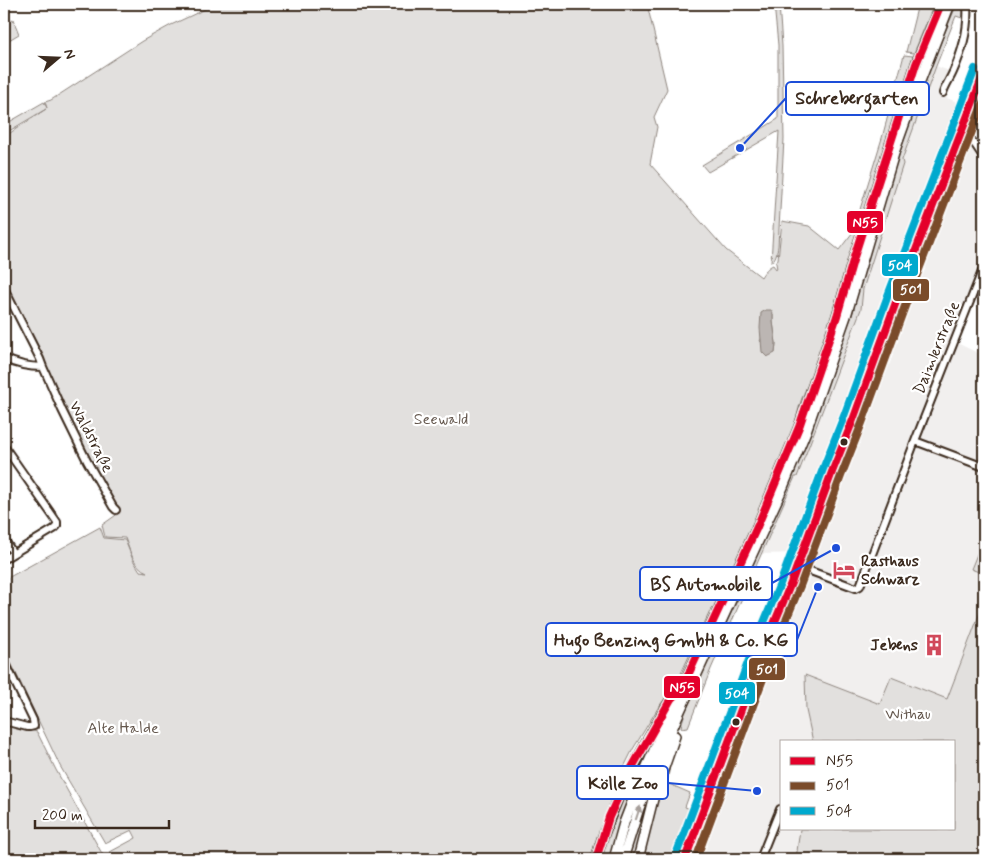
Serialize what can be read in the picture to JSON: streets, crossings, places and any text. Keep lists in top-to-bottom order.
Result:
{
  "streets": {
    "street": ["Daimlerstraße", "Waldstraße"]
  },
  "parks": ["Seewald", "Withau", "Alte Halde"],
  "places": {
    "other": [
      "Schrebergarten",
      "BS Automobile",
      "Hugo Benzing GmbH & Co. KG",
      "Kölle Zoo"
    ],
    "hotel": ["Rasthaus Schwarz"],
    "building": ["Jebens"]
  },
  "lines": ["transit line N55", "transit line 504", "transit line 501"],
  "legend": ["N55", "501", "504"],
  "scale_bar": "200 m",
  "north": "right"
}
